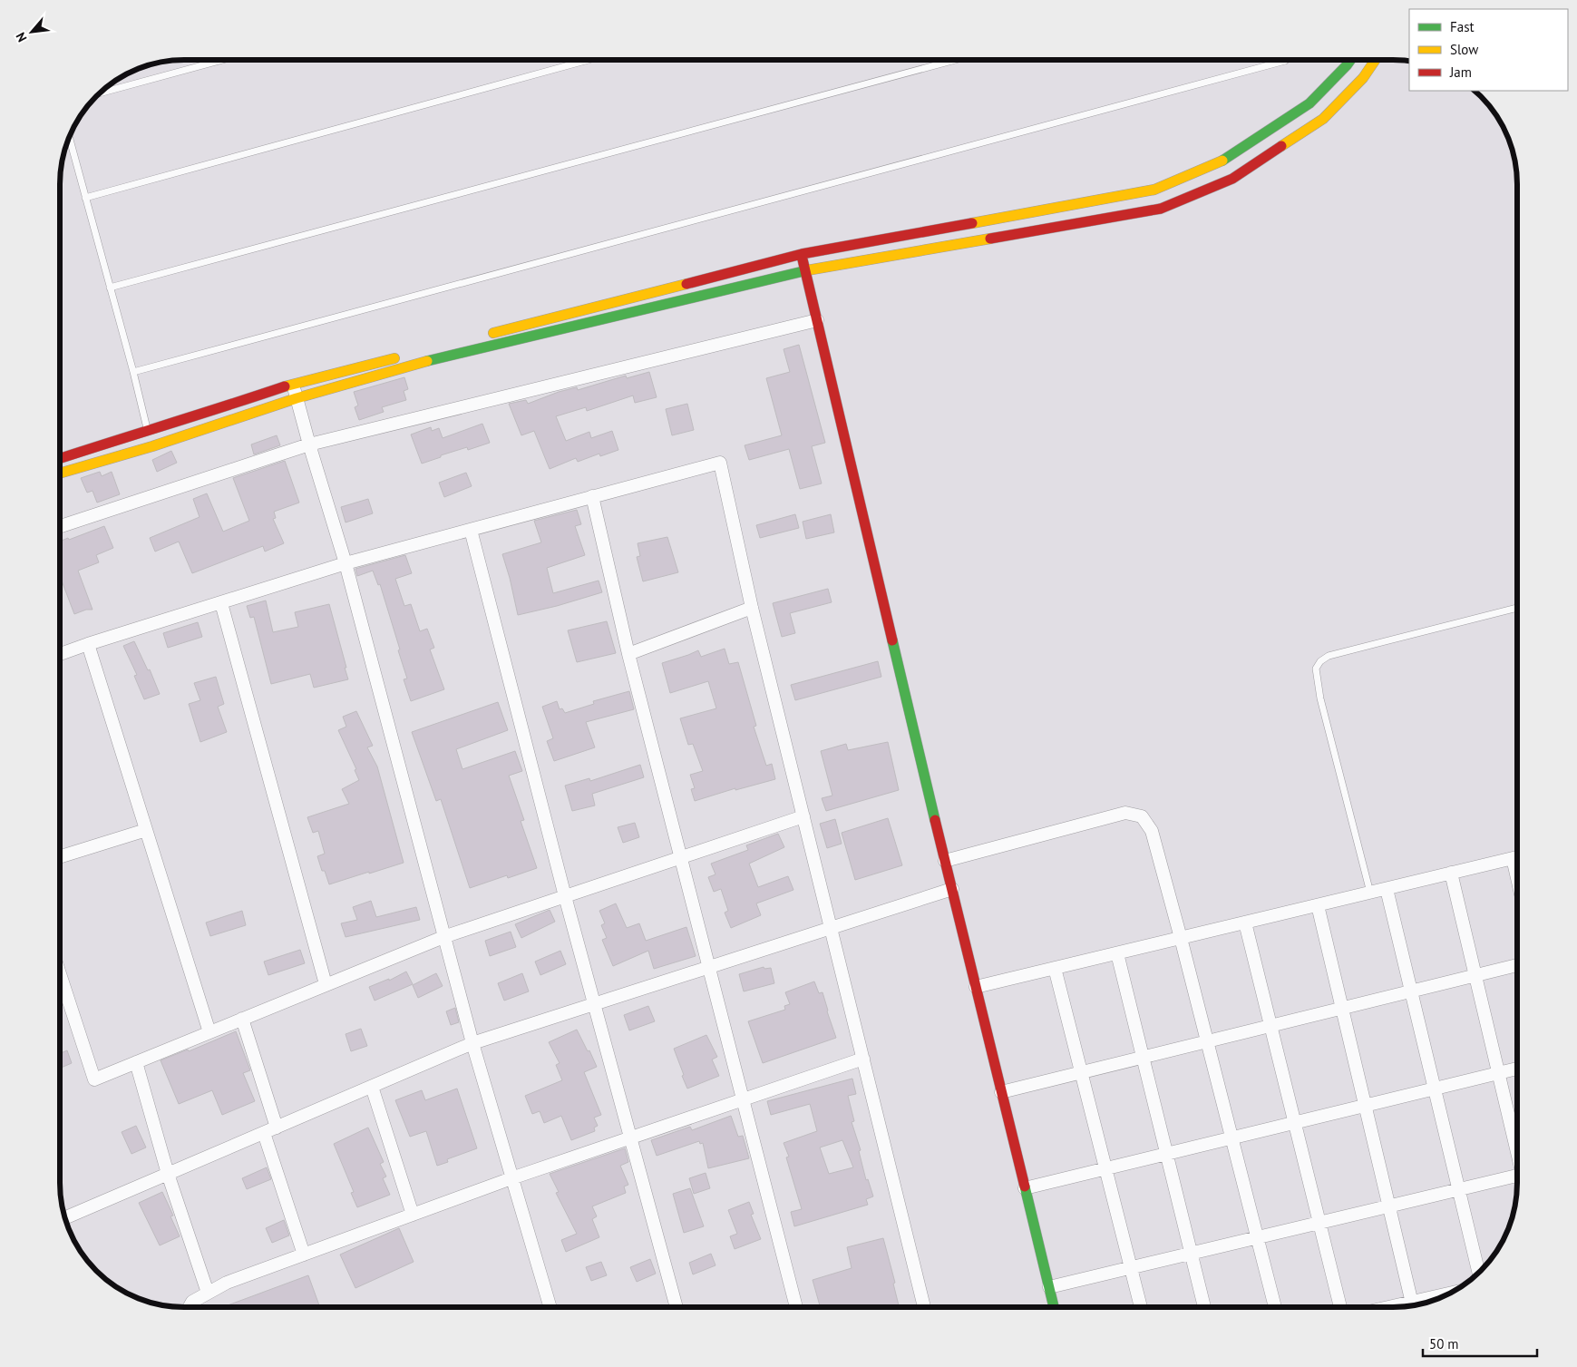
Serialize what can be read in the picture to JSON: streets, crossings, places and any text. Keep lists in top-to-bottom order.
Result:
{
  "legend": ["Fast", "Slow", "Jam"],
  "scale_bar": "50 m",
  "north": "bottom left"
}
